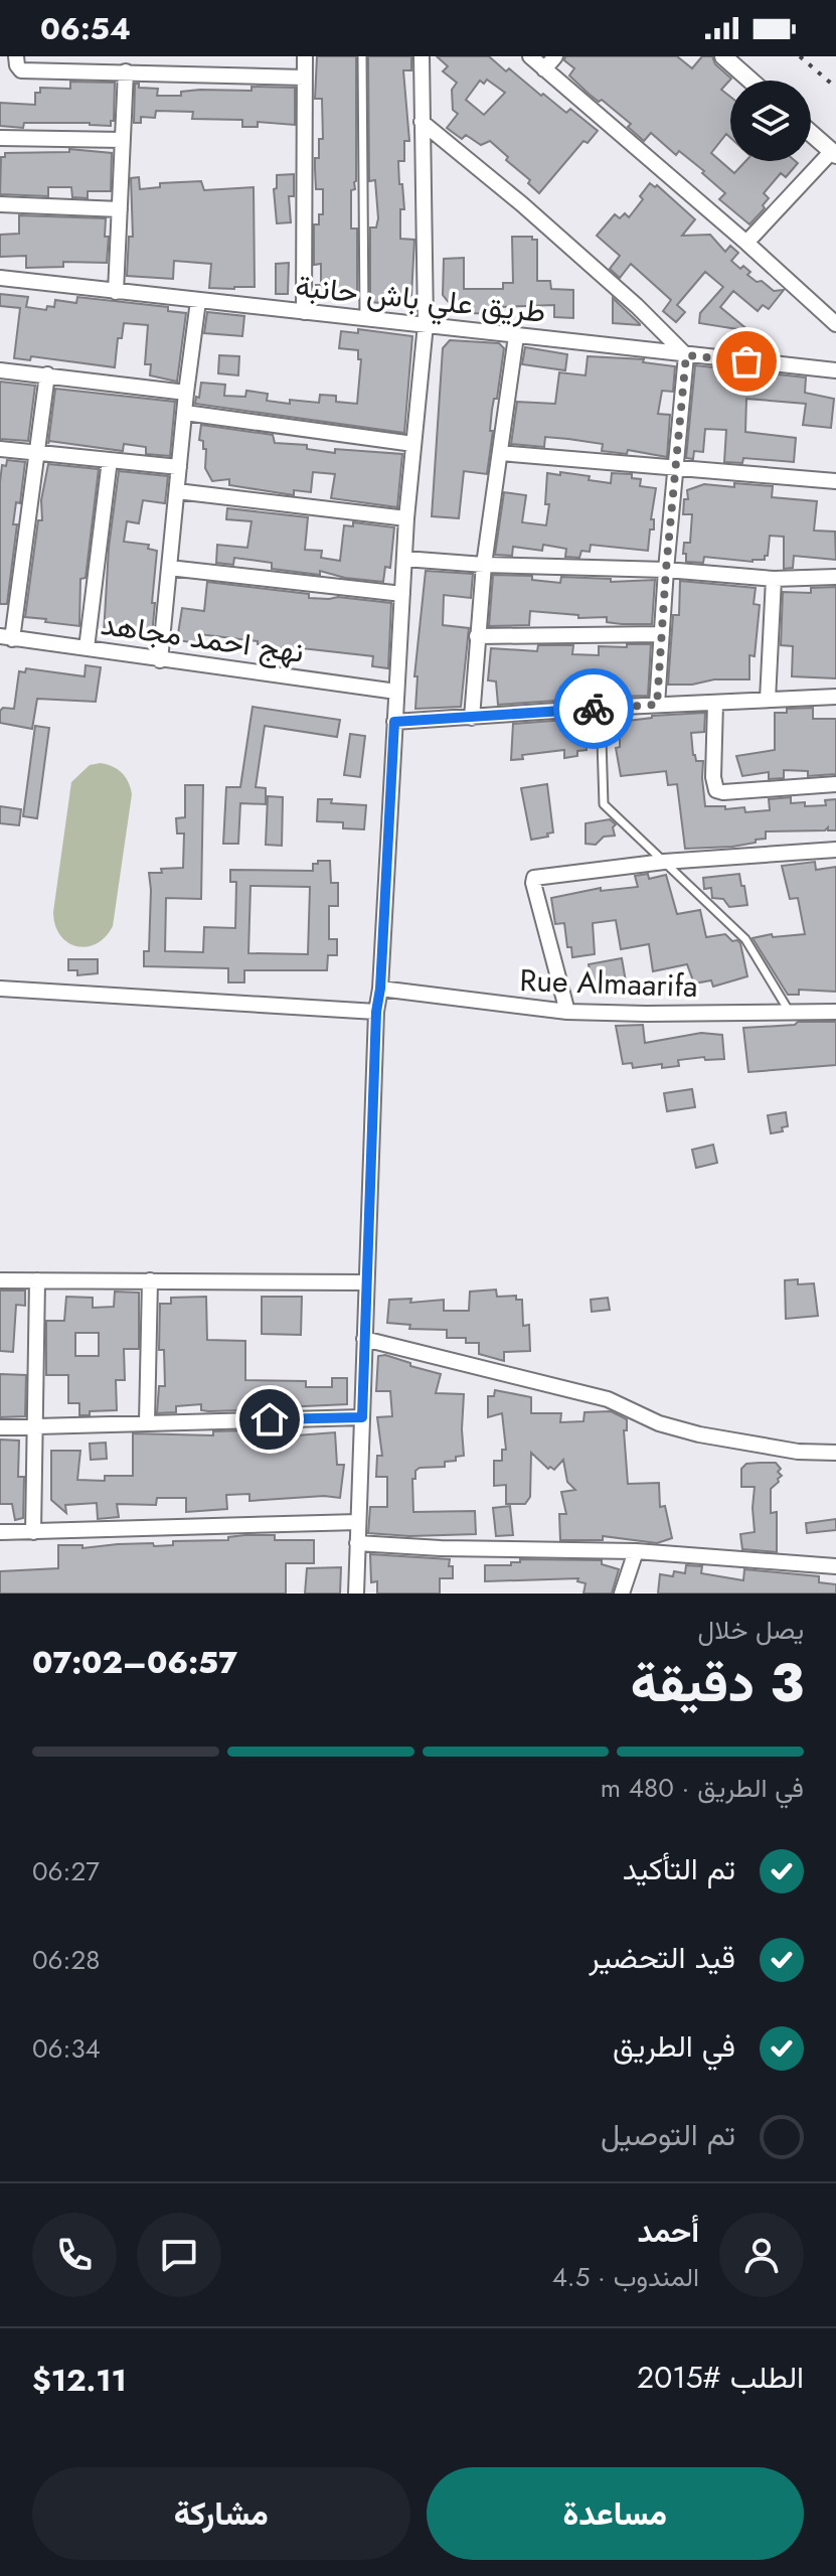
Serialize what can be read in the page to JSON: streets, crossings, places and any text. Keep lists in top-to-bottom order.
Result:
{
  "streets": {
    "street": ["طريق علي باش حانبة", "نهج احمد مجاهد", "Rue Almaarifa"]
  },
  "page": {
    "status": "06:54",
    "heading": ["3 دقيقة", "يصل خلال", "06:57–07:02"],
    "panel": [
      "أحمد",
      "المندوب · 4.5",
      "الطلب #2015",
      "$12.11"
    ],
    "bar": "في الطريق · 480 m",
    "list": [
      ["تم التأكيد", "06:27"],
      ["قيد التحضير", "06:28"],
      ["في الطريق", "06:34"],
      "تم التوصيل"
    ],
    "buttons": ["مساعدة", "مشاركة"]
  }
}
